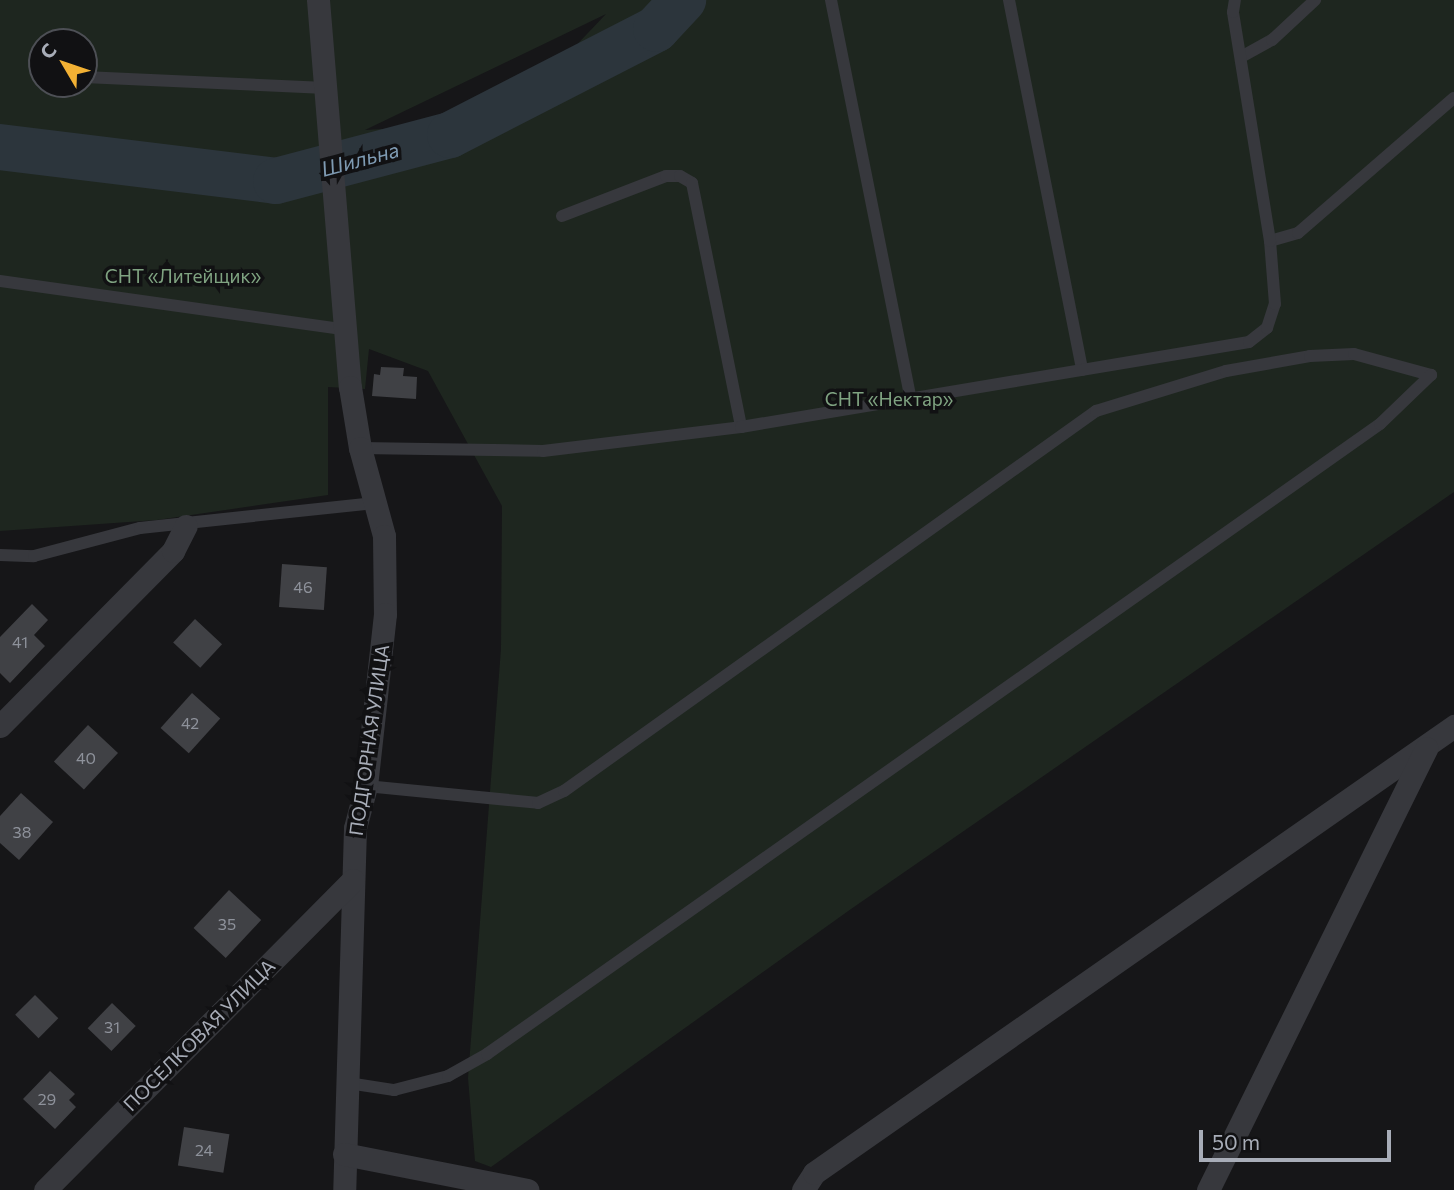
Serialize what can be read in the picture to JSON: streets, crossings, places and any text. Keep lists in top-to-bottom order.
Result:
{
  "streets": {
    "street": ["ПОДГОРНАЯ УЛИЦА", "ПОСЕЛКОВАЯ УЛИЦА"]
  },
  "crossings": [
    ["ПОДГОРНАЯ УЛИЦА", "ПОСЕЛКОВАЯ УЛИЦА"]
  ],
  "water": ["Шильна"],
  "parks": ["СНТ «Литейщик»", "СНТ «Нектар»"],
  "house_numbers": [
    "46",
    "41",
    "42",
    "40",
    "38",
    "35",
    "31",
    "29",
    "24"
  ],
  "scale_bar": "50 m",
  "north": "top left"
}
